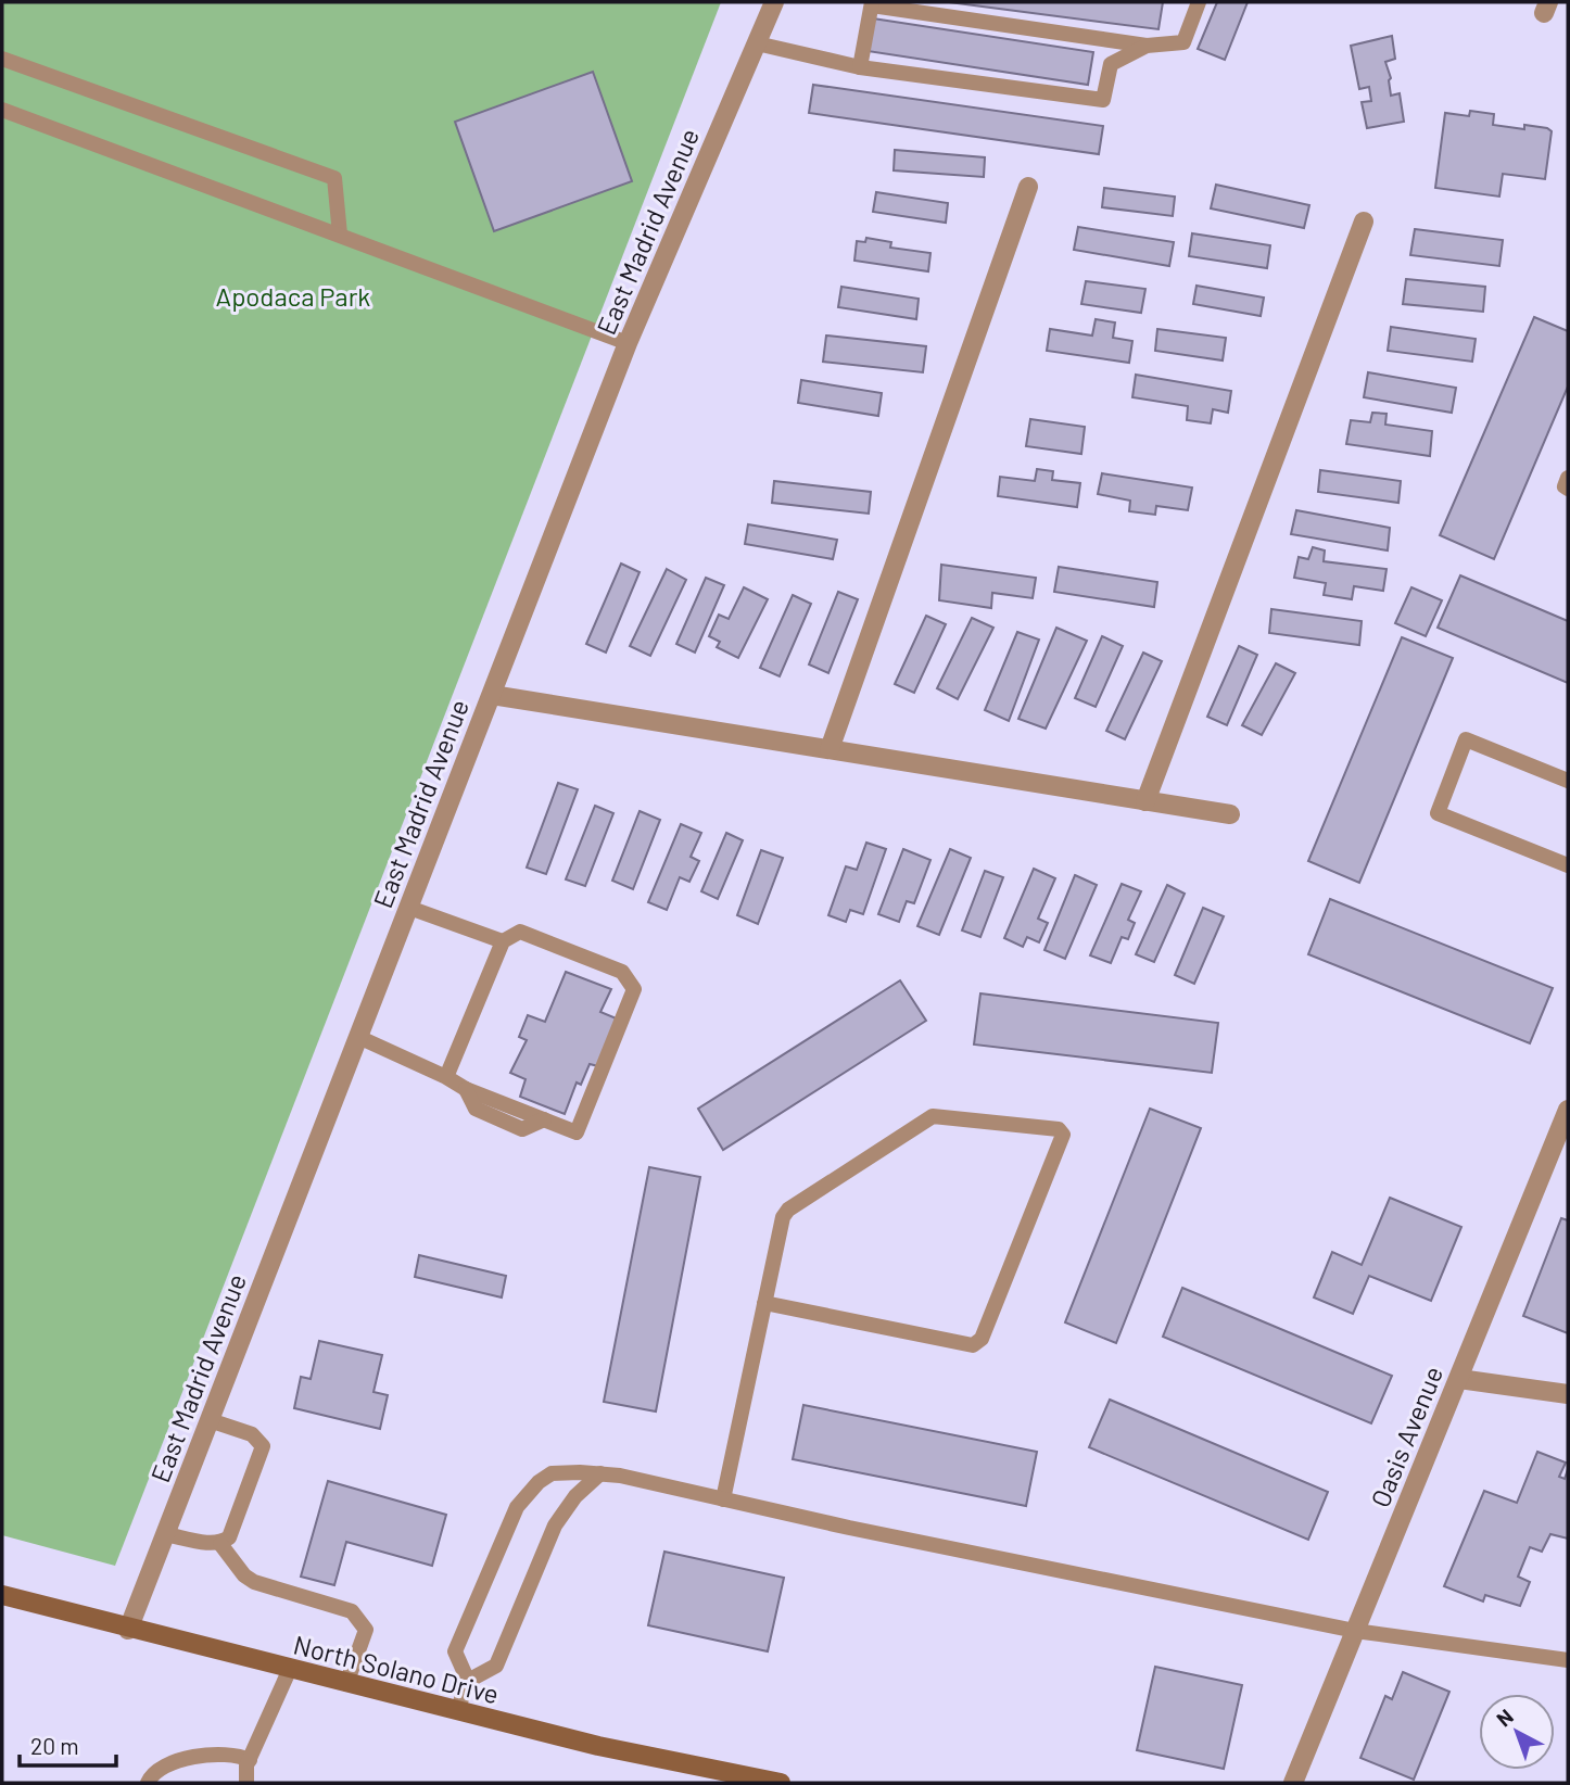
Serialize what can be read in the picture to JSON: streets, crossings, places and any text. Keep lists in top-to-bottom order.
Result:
{
  "streets": {
    "main road": ["North Solano Drive"],
    "street": ["East Madrid Avenue", "Oasis Avenue"]
  },
  "crossings": [
    ["East Madrid Avenue", "North Solano Drive"]
  ],
  "parks": ["Apodaca Park"],
  "scale_bar": "20 m",
  "north": "top left"
}
